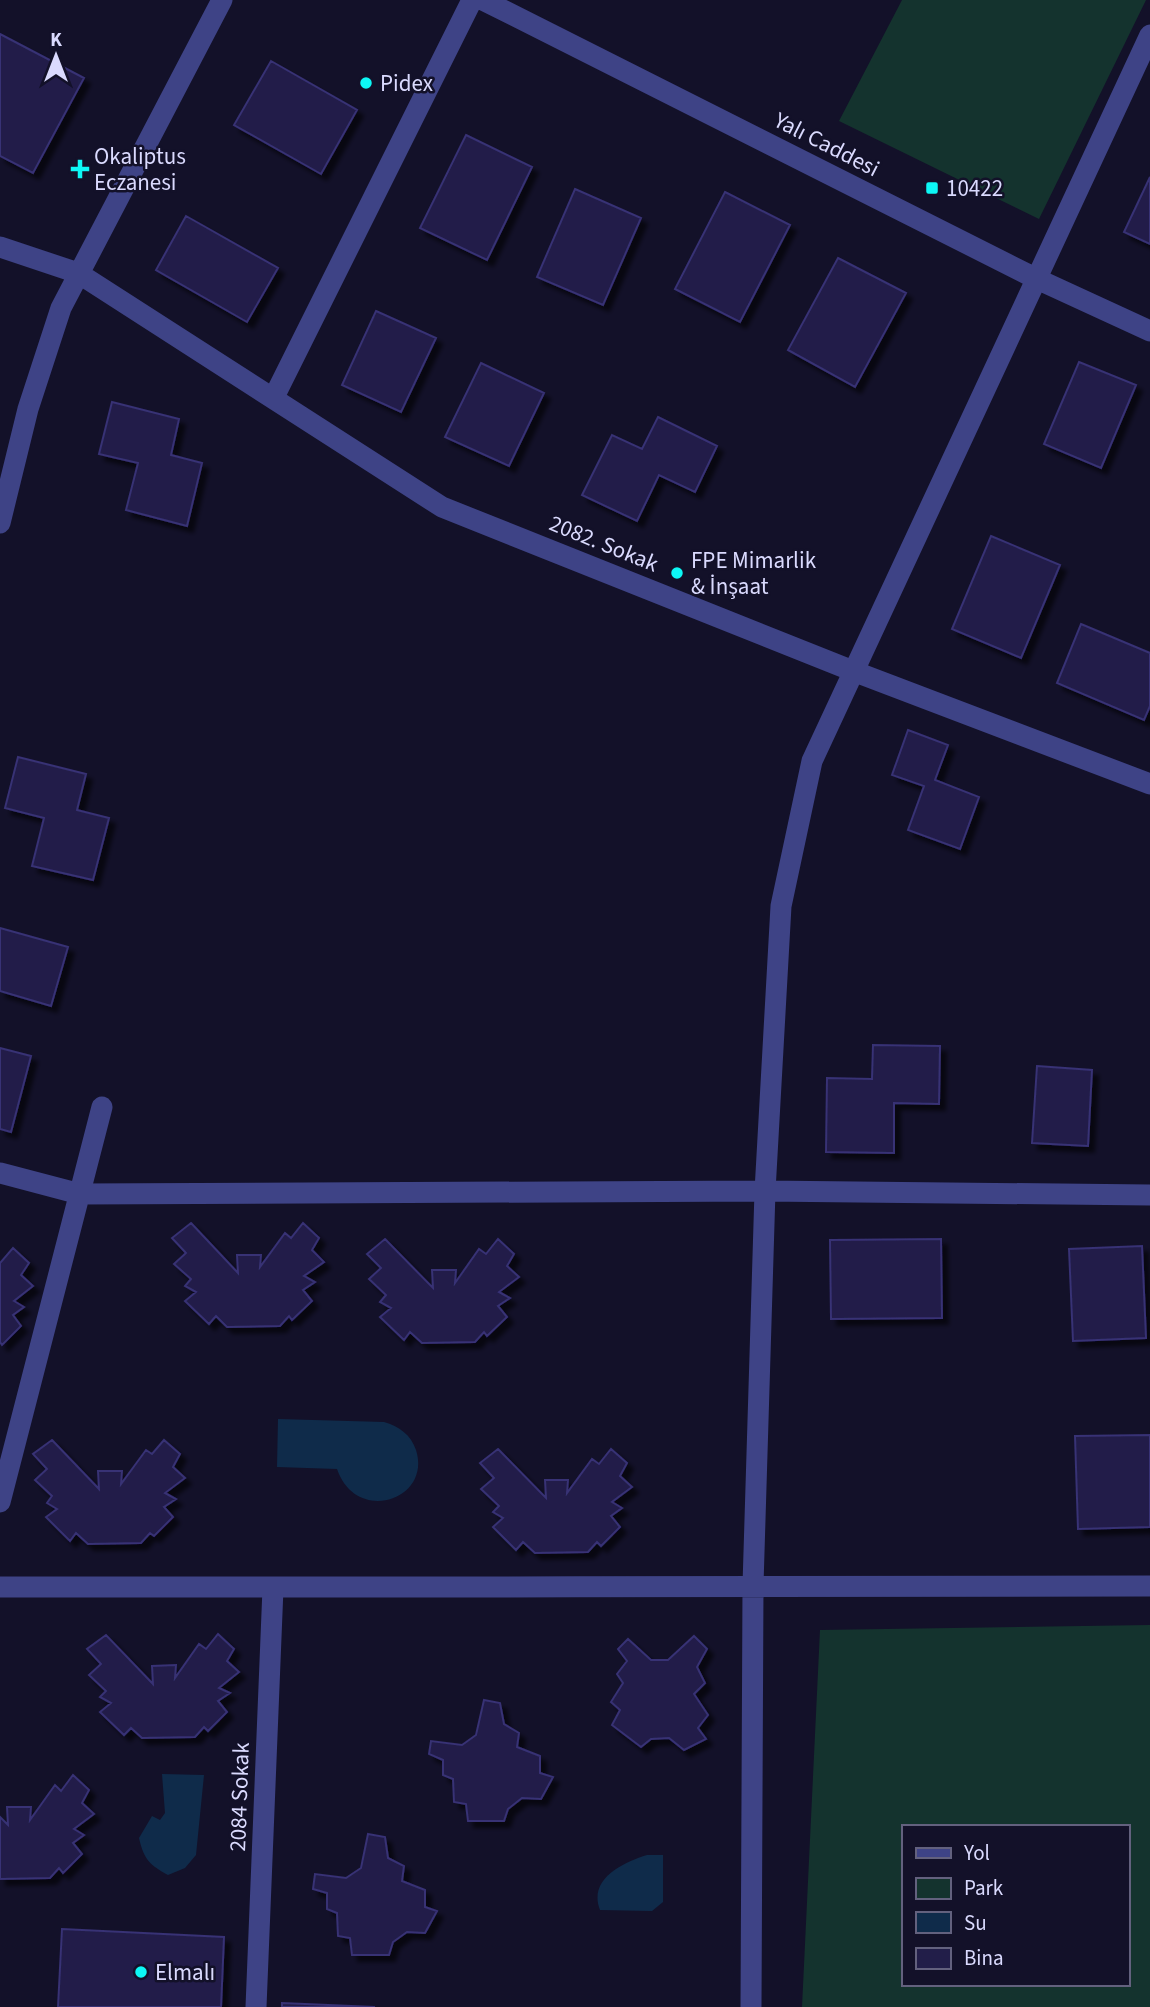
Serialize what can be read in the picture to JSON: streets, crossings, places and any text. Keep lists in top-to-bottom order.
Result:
{
  "streets": {
    "street": ["Yalı Caddesi", "2082. Sokak", "2084 Sokak"]
  },
  "places": {
    "other": ["Pidex", "FPE Mimarlik & İnşaat", "Elmalı"],
    "health": ["Okaliptus Eczanesi"],
    "transit": ["10422"]
  },
  "legend": [
    "Yol",
    "Park",
    "Su",
    "Bina"
  ],
  "north": "top"
}
